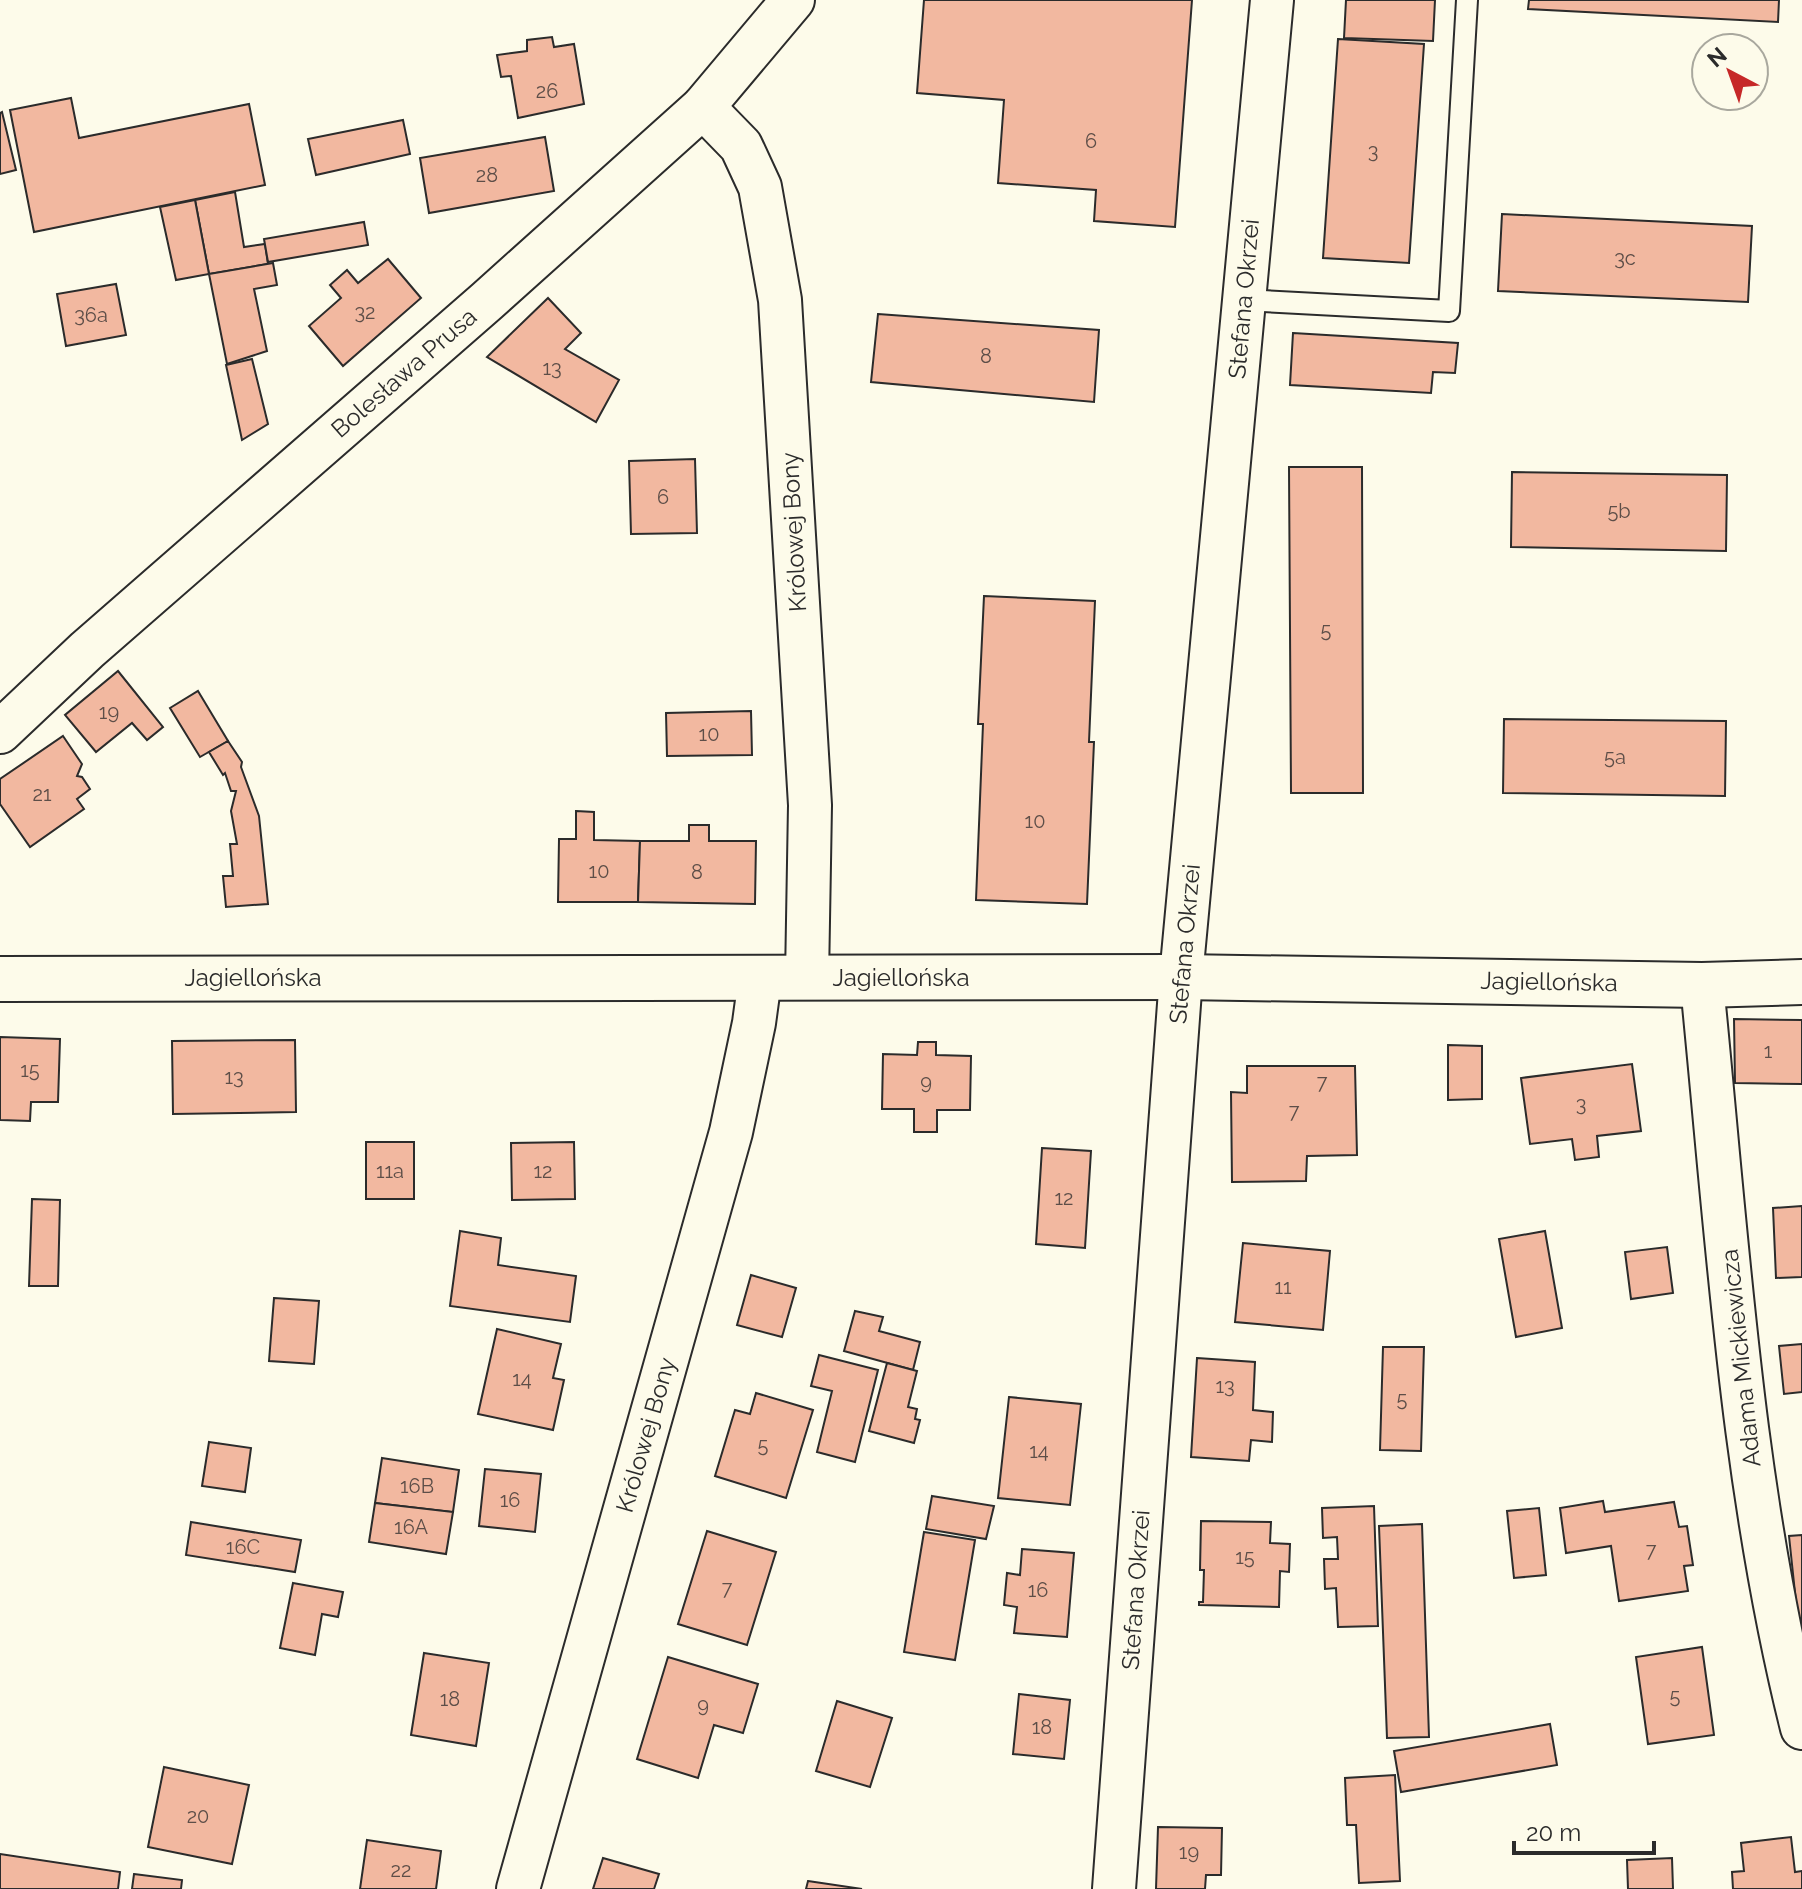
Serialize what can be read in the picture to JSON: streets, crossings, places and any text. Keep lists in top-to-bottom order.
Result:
{
  "streets": {
    "street": [
      "Stefana Okrzei",
      "Bolesława Prusa",
      "Królowej Bony",
      "Jagiellońska",
      "Adama Mickiewicza"
    ]
  },
  "crossings": [
    ["Stefana Okrzei", "Jagiellońska"],
    ["Bolesława Prusa", "Królowej Bony"],
    ["Królowej Bony", "Jagiellońska"],
    ["Jagiellońska", "Adama Mickiewicza"]
  ],
  "house_numbers": [
    "26",
    "6",
    "3",
    "28",
    "3c",
    "32",
    "36a",
    "8",
    "13",
    "6",
    "5b",
    "5",
    "19",
    "10",
    "5a",
    "21",
    "10",
    "10",
    "8",
    "1",
    "15",
    "13",
    "9",
    "7",
    "3",
    "7",
    "11a",
    "12",
    "12",
    "11",
    "14",
    "13",
    "5",
    "5",
    "14",
    "16B",
    "16",
    "16A",
    "16C",
    "7",
    "15",
    "7",
    "16",
    "5",
    "18",
    "9",
    "18",
    "20",
    "19",
    "22"
  ],
  "scale_bar": "20 m",
  "north": "top left"
}
